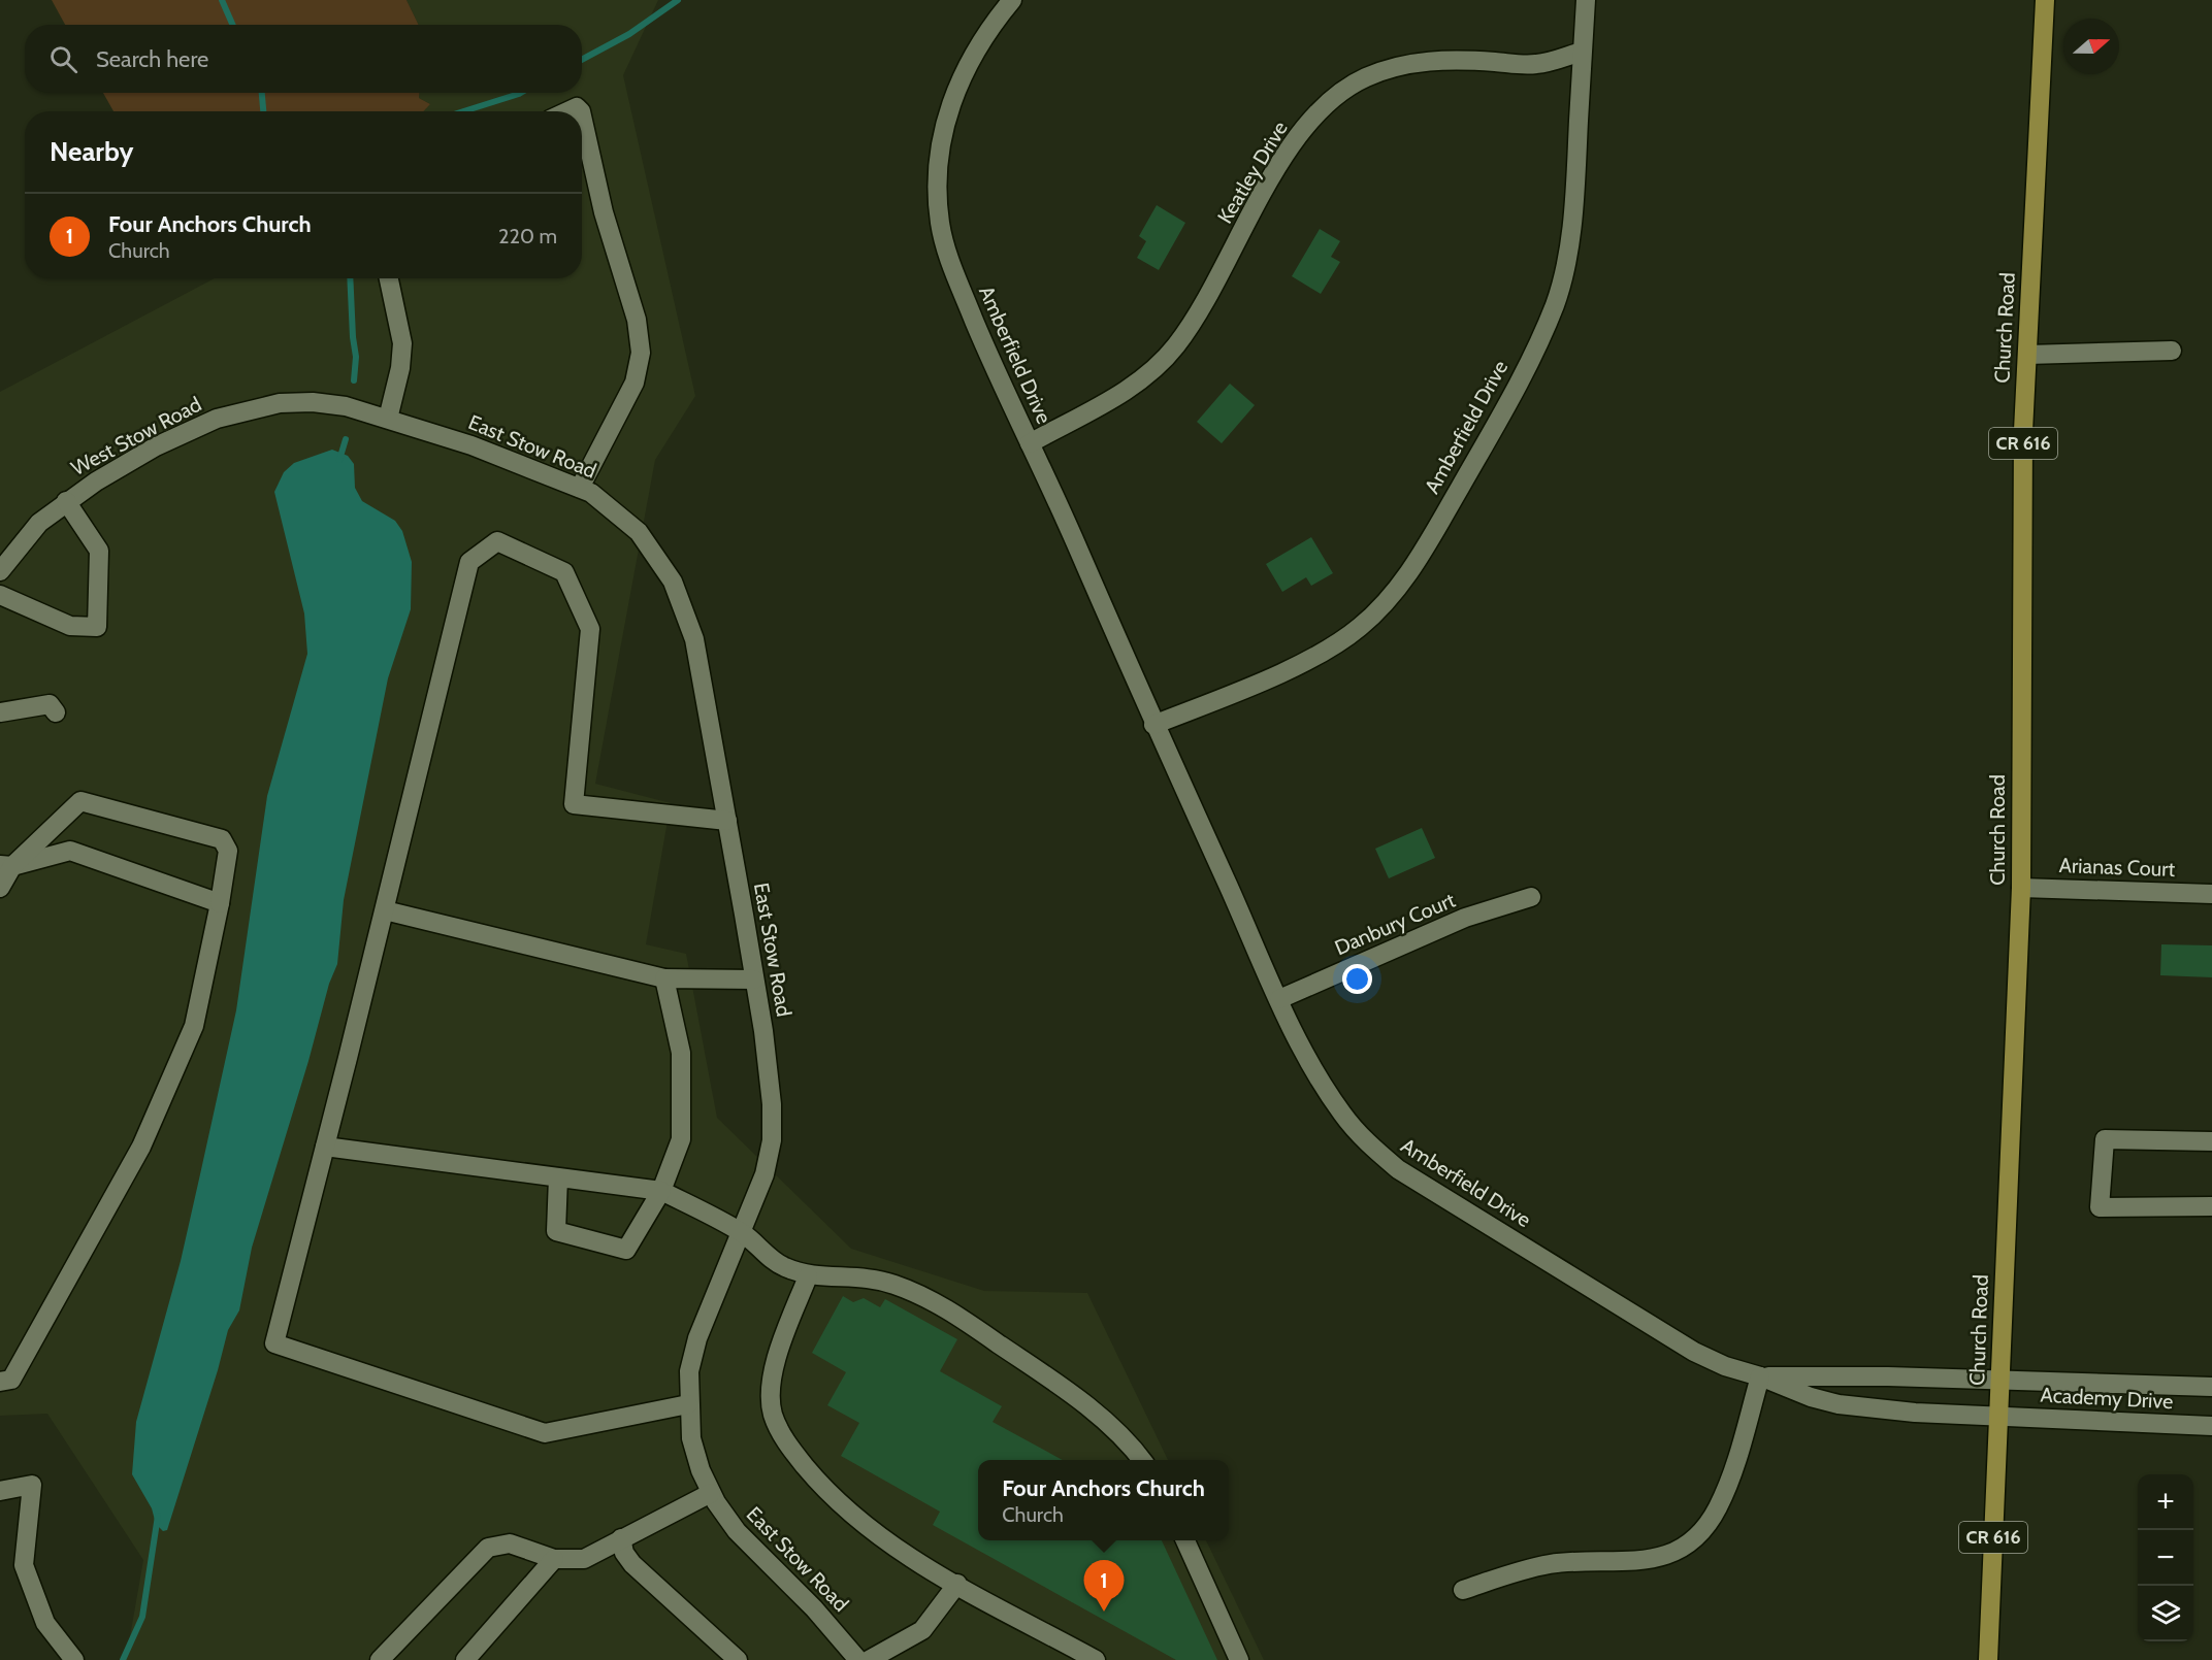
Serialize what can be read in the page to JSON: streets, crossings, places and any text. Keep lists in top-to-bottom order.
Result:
{
  "streets": {
    "main road": ["Church Road", "CR 616"],
    "street": [
      "Keatley Drive",
      "Amberfield Drive",
      "West Stow Road",
      "East Stow Road",
      "Arianas Court",
      "Danbury Court",
      "Academy Drive"
    ]
  },
  "crossings": [
    ["Keatley Drive", "Amberfield Drive"],
    ["Church Road", "Amberfield Drive"],
    ["Church Road", "Arianas Court"],
    ["Church Road", "Academy Drive"],
    ["Amberfield Drive", "Danbury Court"],
    ["Amberfield Drive", "Academy Drive"],
    ["West Stow Road", "East Stow Road"]
  ],
  "north": "right",
  "page": {
    "search": "Search here",
    "heading": "Nearby",
    "list": [
      {
        "mark": "1",
        "name": "Four Anchors Church",
        "note": "Church",
        "value": "220 m"
      }
    ],
    "popup": ["Four Anchors Church", "Church"],
    "map_buttons": ["+", "−"],
    "pins": "1"
  }
}
